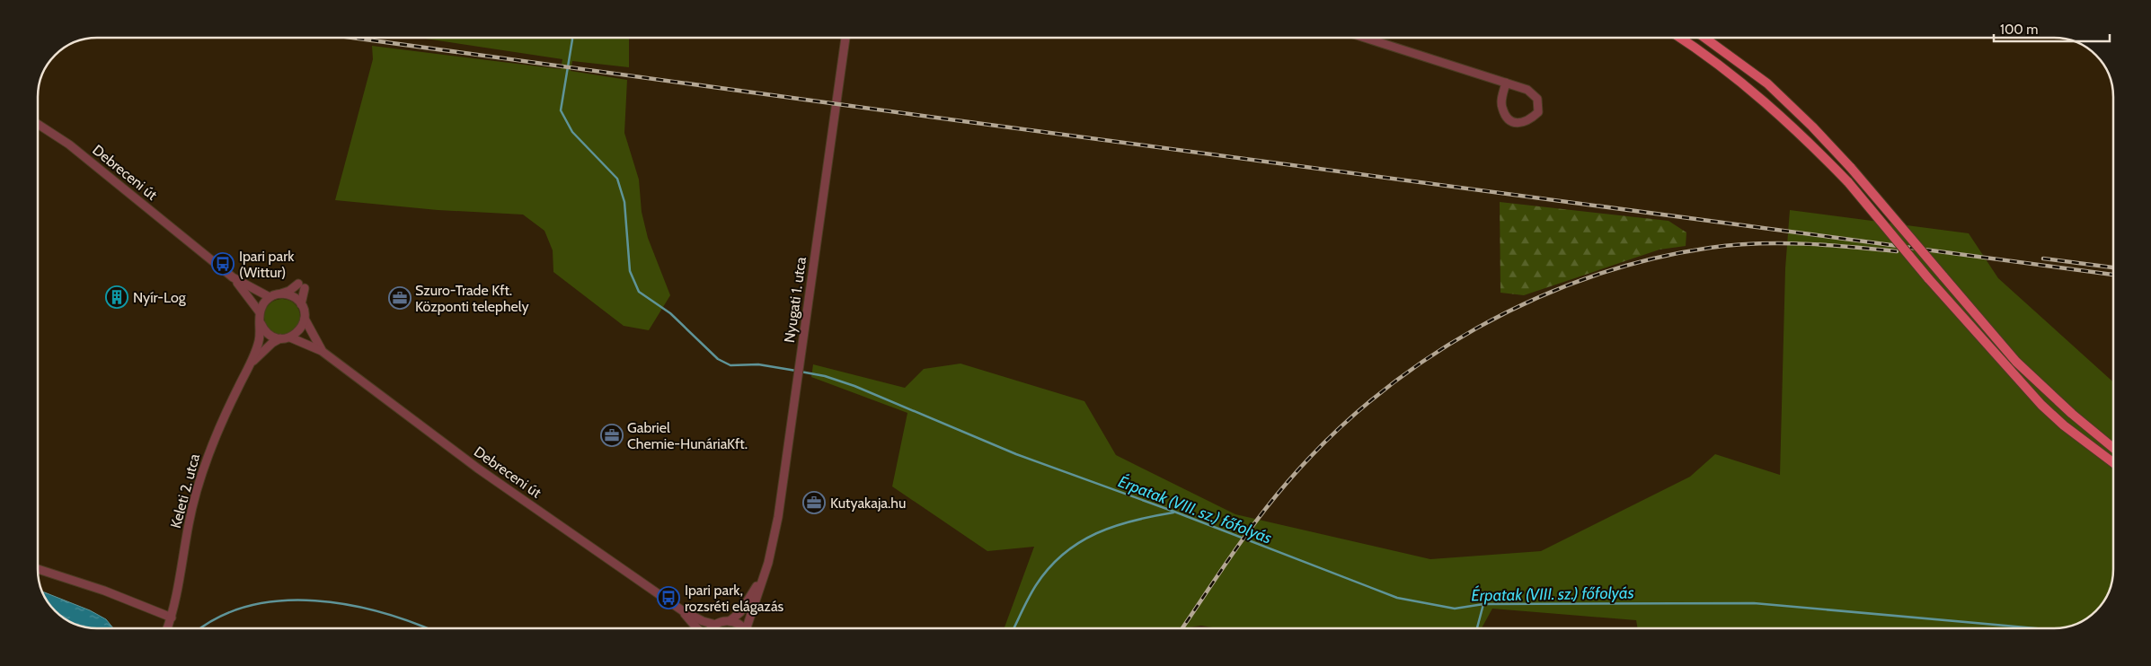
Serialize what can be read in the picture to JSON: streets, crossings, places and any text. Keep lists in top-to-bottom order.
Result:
{
  "streets": {
    "street": ["Debreceni út", "Nyugati 1. utca", "Keleti 2. utca"]
  },
  "water": ["Érpatak (VIII. sz.) főfolyás"],
  "places": {
    "bus stop": ["Ipari park (Wittur)", "Ipari park, rozsréti elágazás"],
    "building": ["Nyír-Log"],
    "office": ["Szuro-Trade Kft. Központi telephely", "Gabriel Chemie-HunáriaKft.", "Kutyakaja.hu"]
  },
  "scale_bar": "100 m"
}
